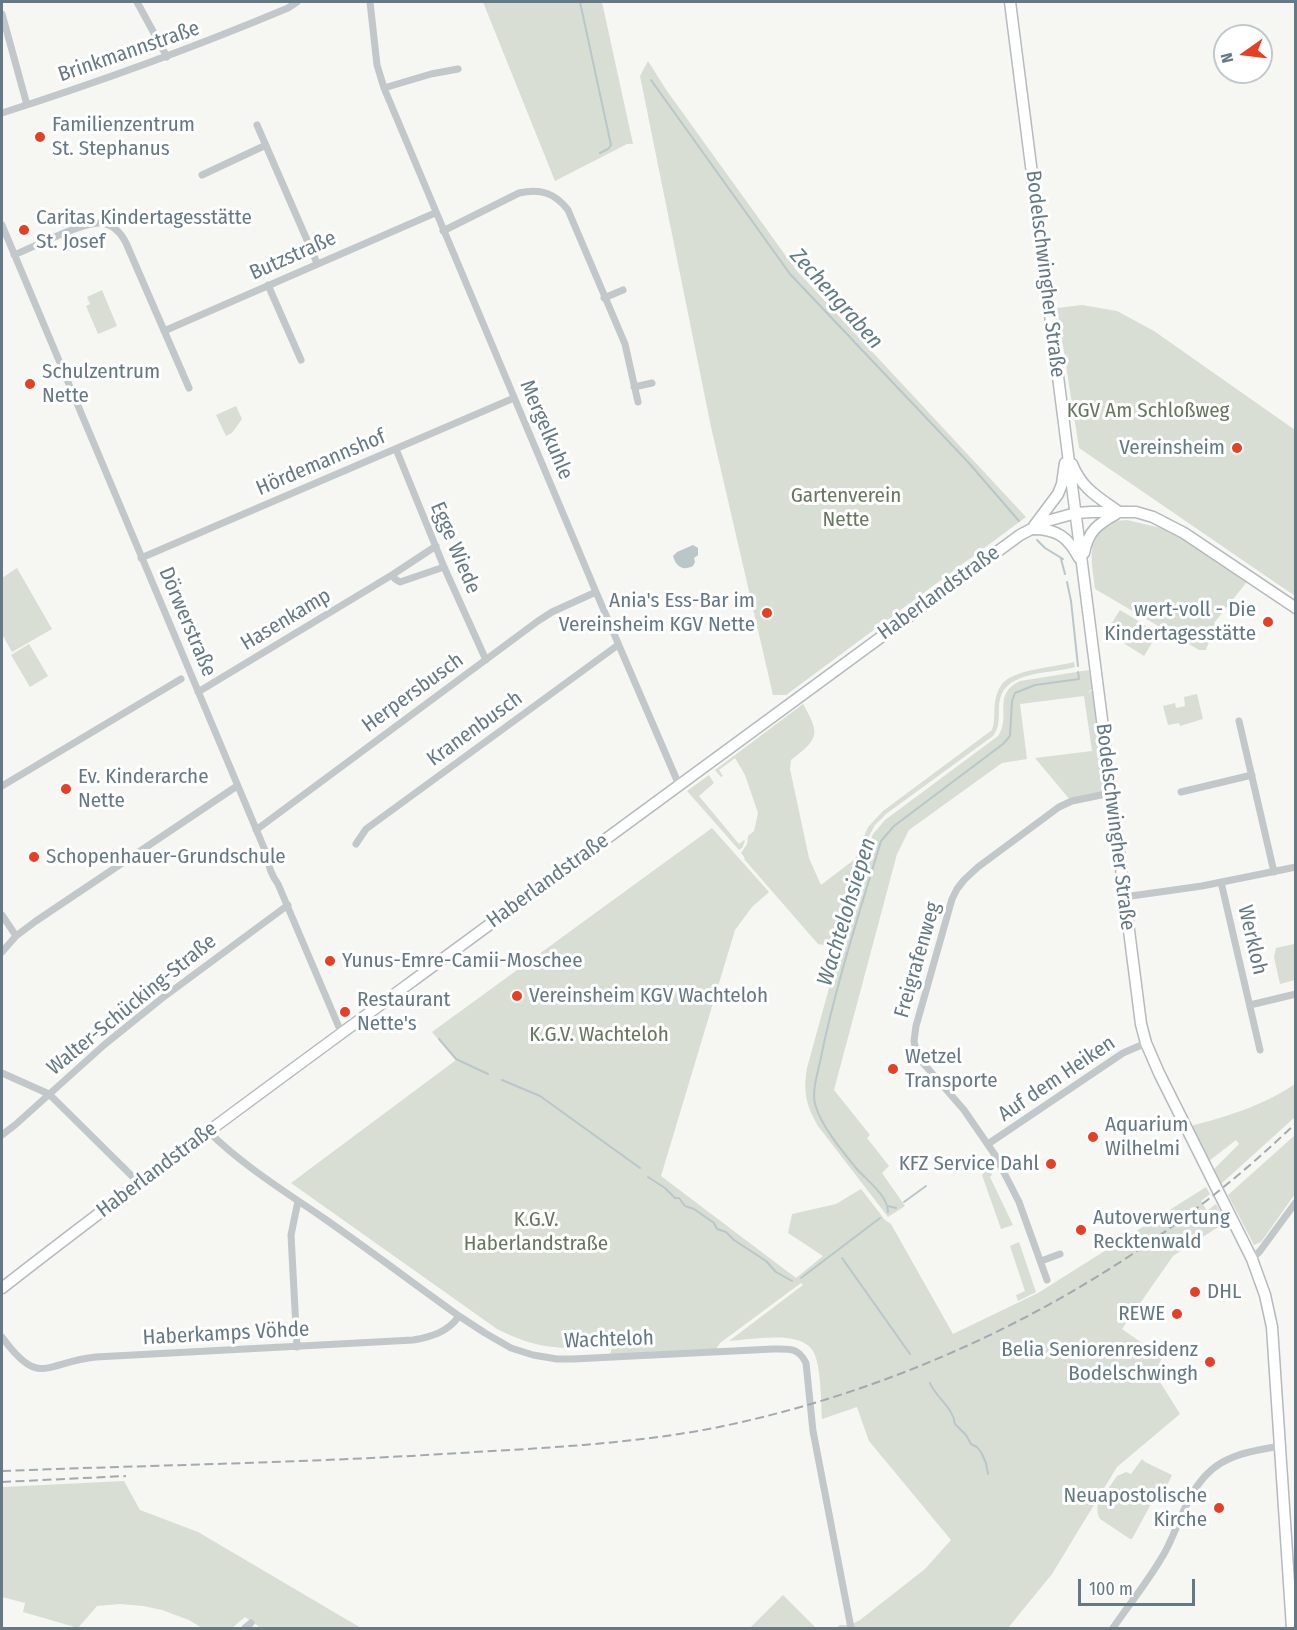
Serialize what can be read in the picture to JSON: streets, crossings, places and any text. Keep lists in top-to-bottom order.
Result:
{
  "streets": {
    "street": [
      "Brinkmannstraße",
      "Butzstraße",
      "Bodelschwingher Straße",
      "Mergelkuhle",
      "Hördemannshof",
      "Egge Wiede",
      "Haberlandstraße",
      "Hasenkamp",
      "Dörwerstraße",
      "Herpersbusch",
      "Kranenbusch",
      "Werkloh",
      "Freigrafenweg",
      "Walter-Schücking-Straße",
      "Auf dem Heiken",
      "Haberkamps Vöhde",
      "Wachteloh"
    ]
  },
  "crossings": [
    ["Butzstraße", "Mergelkuhle"],
    ["Bodelschwingher Straße", "Haberlandstraße"],
    ["Bodelschwingher Straße", "Freigrafenweg"],
    ["Bodelschwingher Straße", "Auf dem Heiken"],
    ["Mergelkuhle", "Hördemannshof"],
    ["Mergelkuhle", "Haberlandstraße"],
    ["Mergelkuhle", "Herpersbusch"],
    ["Mergelkuhle", "Kranenbusch"],
    ["Hördemannshof", "Egge Wiede"],
    ["Hördemannshof", "Dörwerstraße"],
    ["Egge Wiede", "Hasenkamp"],
    ["Egge Wiede", "Herpersbusch"],
    ["Haberlandstraße", "Dörwerstraße"],
    ["Haberlandstraße", "Wachteloh"],
    ["Hasenkamp", "Dörwerstraße"],
    ["Dörwerstraße", "Herpersbusch"],
    ["Dörwerstraße", "Walter-Schücking-Straße"],
    ["Freigrafenweg", "Auf dem Heiken"],
    ["Haberkamps Vöhde", "Wachteloh"]
  ],
  "water": ["Zechengraben", "Wachtelohsiepen"],
  "parks": [
    "KGV Am Schloßweg",
    "Gartenverein Nette",
    "K.G.V. Wachteloh",
    "K.G.V. Haberlandstraße"
  ],
  "places": [
    "Familienzentrum St. Stephanus",
    "Caritas Kindertagesstätte St. Josef",
    "Schulzentrum Nette",
    "Vereinsheim",
    "Ania's Ess-Bar im Vereinsheim KGV Nette",
    "wert-voll - Die Kindertagesstätte",
    "Ev. Kinderarche Nette",
    "Schopenhauer-Grundschule",
    "Yunus-Emre-Camii-Moschee",
    "Vereinsheim KGV Wachteloh",
    "Restaurant Nette's",
    "Wetzel Transporte",
    "Aquarium Wilhelmi",
    "KFZ Service Dahl",
    "Autoverwertung Recktenwald",
    "DHL",
    "REWE",
    "Belia Seniorenresidenz Bodelschwingh",
    "Neuapostolische Kirche"
  ],
  "scale_bar": "100 m",
  "north": "left"
}
